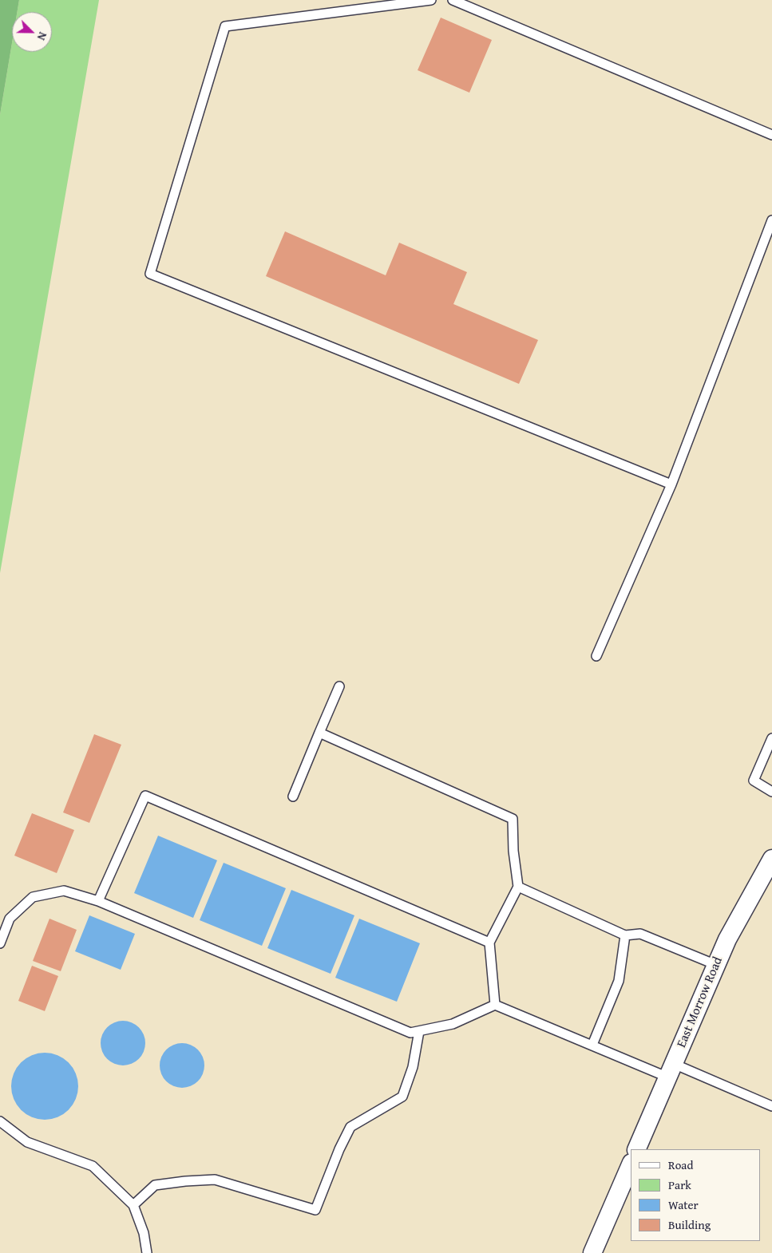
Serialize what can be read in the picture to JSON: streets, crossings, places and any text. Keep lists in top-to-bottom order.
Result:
{
  "streets": {
    "street": ["East Morrow Road"]
  },
  "legend": [
    "Road",
    "Park",
    "Water",
    "Building"
  ],
  "north": "bottom right"
}
